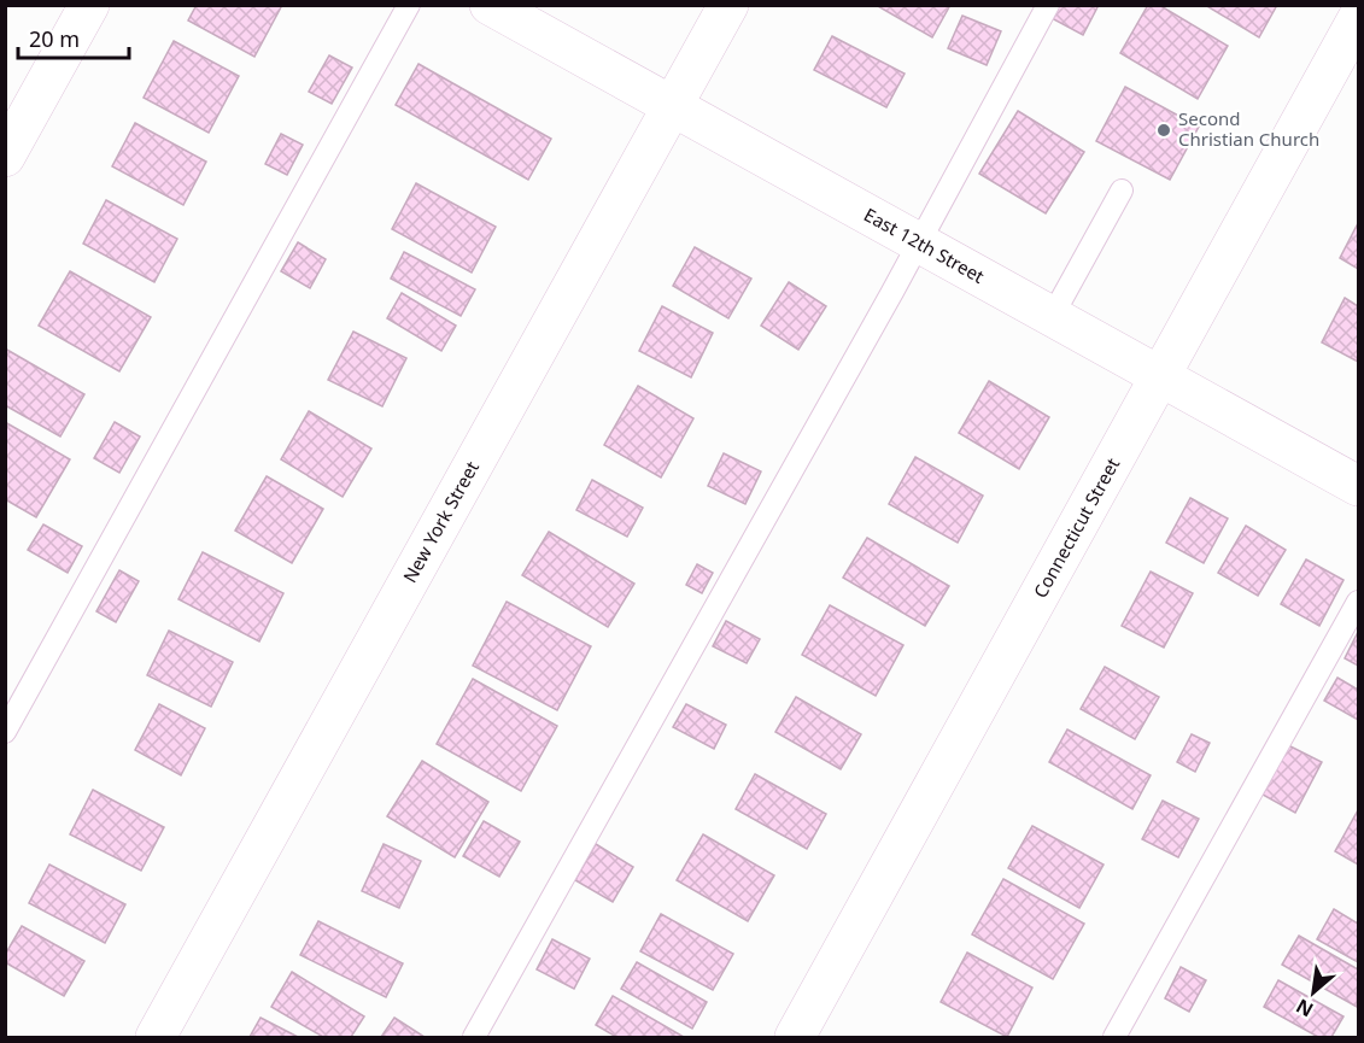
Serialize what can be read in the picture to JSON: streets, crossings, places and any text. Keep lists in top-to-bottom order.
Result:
{
  "streets": {
    "street": ["East 12th Street", "New York Street", "Connecticut Street"]
  },
  "crossings": [
    ["East 12th Street", "New York Street"],
    ["East 12th Street", "Connecticut Street"]
  ],
  "places": ["Second Christian Church"],
  "scale_bar": "20 m",
  "north": "bottom left"
}
